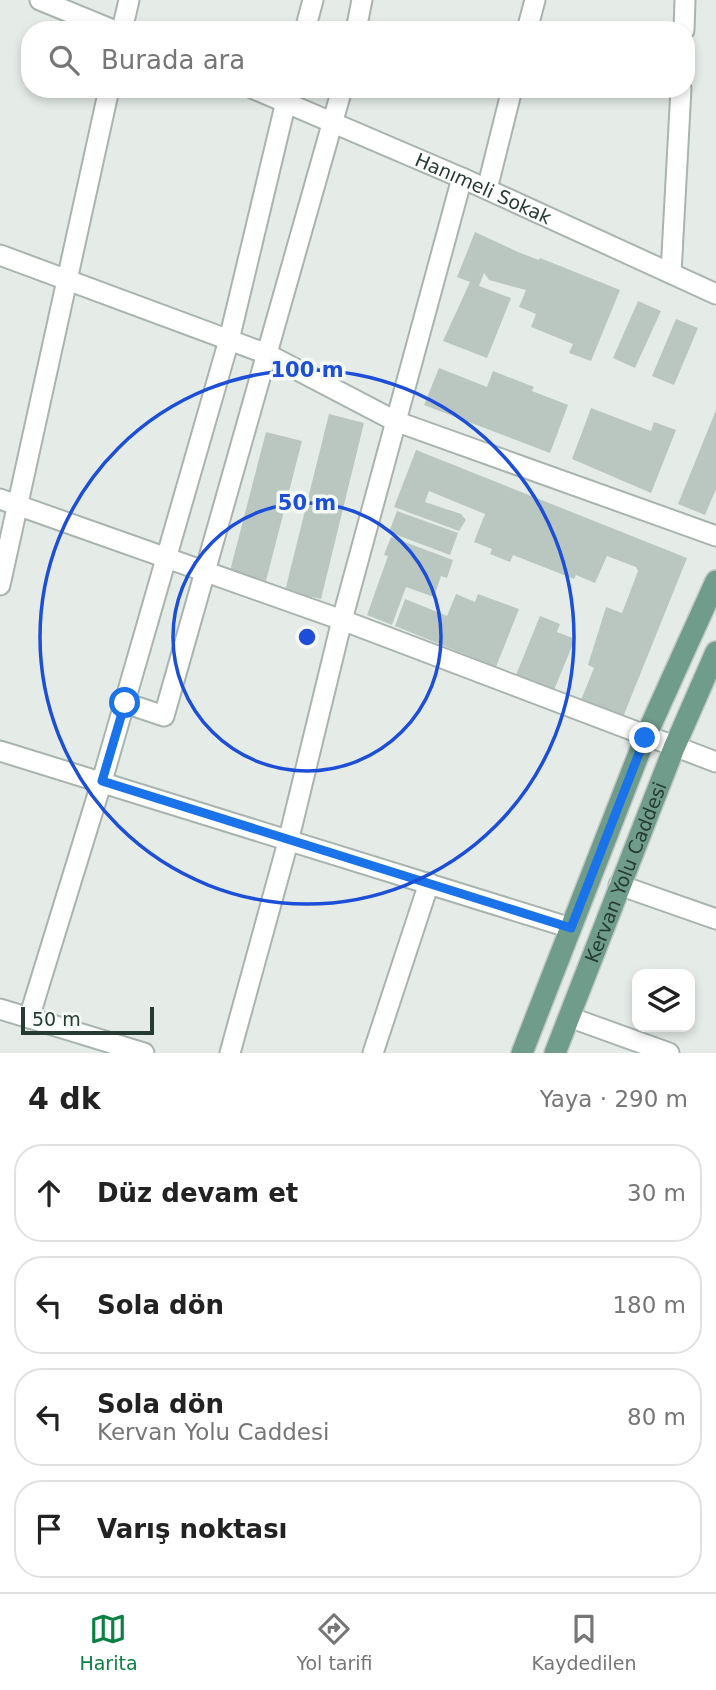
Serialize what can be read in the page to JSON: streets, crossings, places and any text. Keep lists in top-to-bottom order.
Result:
{
  "streets": {
    "main road": ["Kervan Yolu Caddesi"],
    "street": ["Hanımeli Sokak"]
  },
  "scale_bar": "50 m",
  "page": {
    "search": "Burada ara",
    "scale": "50 m",
    "heading": ["4 dk", "Yaya · 290 m"],
    "list": [
      ["Düz devam et", "30 m"],
      ["Sola dön", "180 m"],
      ["Sola dön", "Kervan Yolu Caddesi", "80 m"],
      "Varış noktası"
    ],
    "nav": ["Harita", "Yol tarifi", "Kaydedilen"]
  },
  "rings": ["100 m", "50 m"]
}
